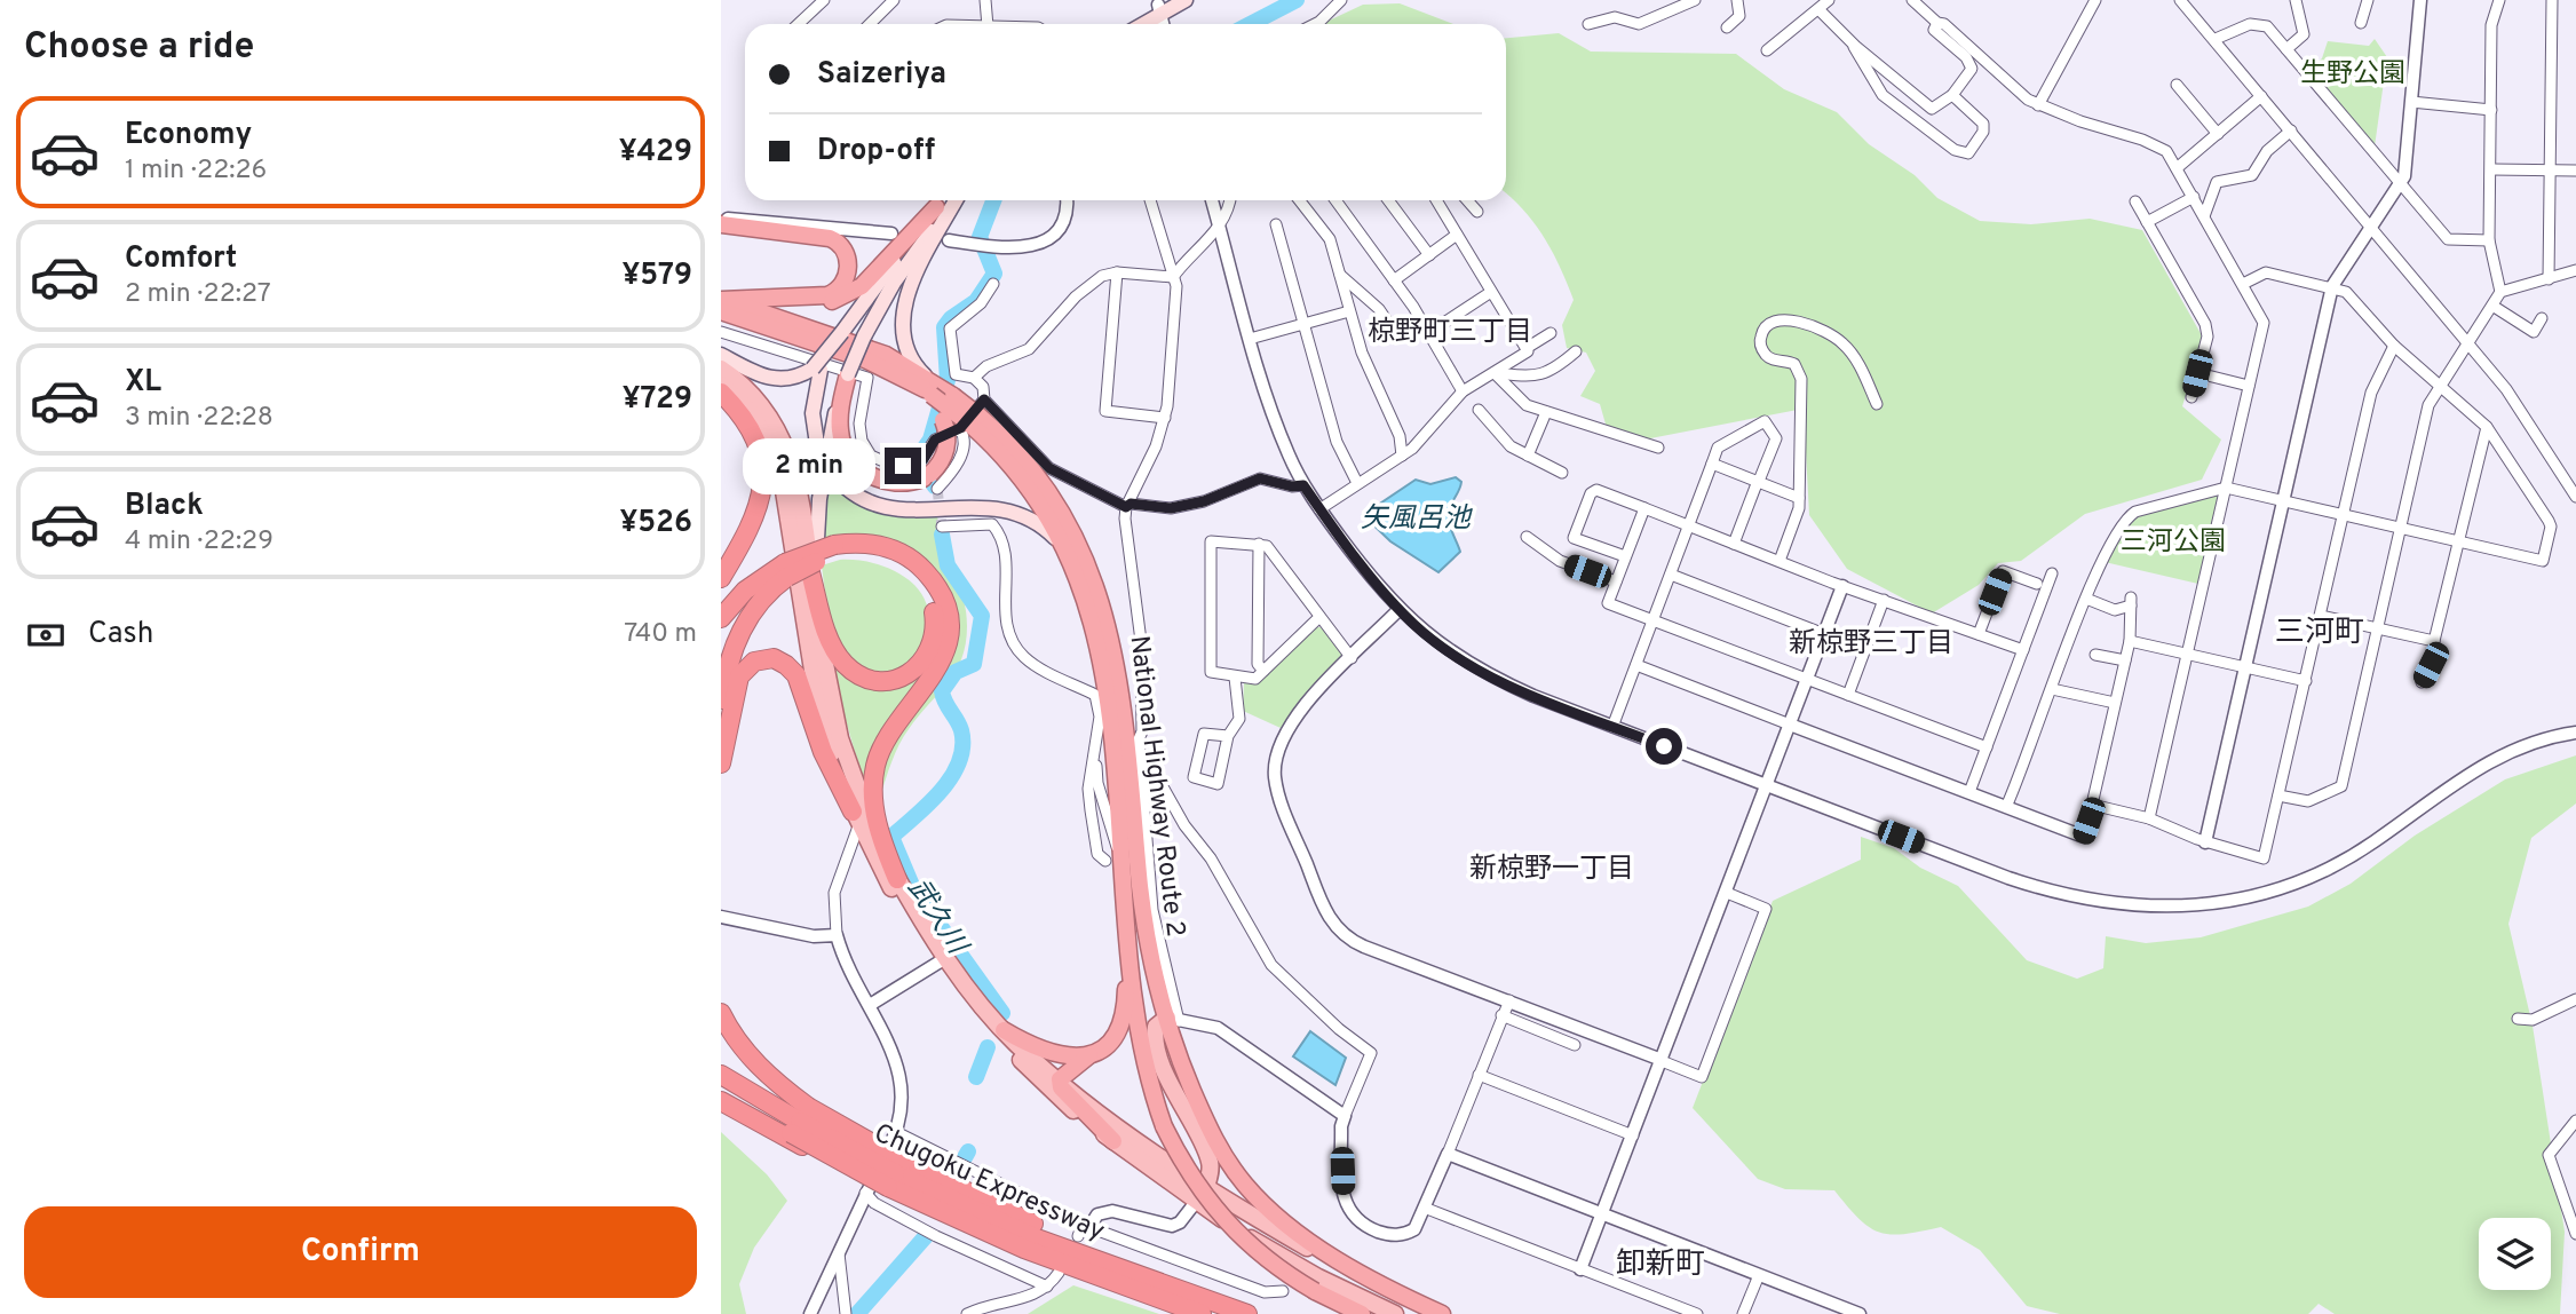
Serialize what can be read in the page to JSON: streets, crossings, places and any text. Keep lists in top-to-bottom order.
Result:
{
  "streets": {
    "highway": ["National Highway Route 2", "Chugoku Expressway"]
  },
  "districts": [
    "椋野町三丁目",
    "三河町",
    "新椋野三丁目",
    "新椋野一丁目",
    "卸新町"
  ],
  "water": ["矢風呂池", "武久川"],
  "parks": ["生野公園", "三河公園"],
  "page": {
    "heading": "Choose a ride",
    "banner": ["Saizeriya", "Drop-off"],
    "list": [
      {
        "name": "Economy",
        "note": "1 min · 22:26",
        "value": "¥429"
      },
      {
        "name": "Comfort",
        "note": "2 min · 22:27",
        "value": "¥579"
      },
      {
        "name": "XL",
        "note": "3 min · 22:28",
        "value": "¥729"
      },
      {
        "name": "Black",
        "note": "4 min · 22:29",
        "value": "¥526"
      }
    ],
    "bubble": "2 min",
    "pay": ["Cash", "740 m"],
    "buttons": "Confirm"
  }
}
